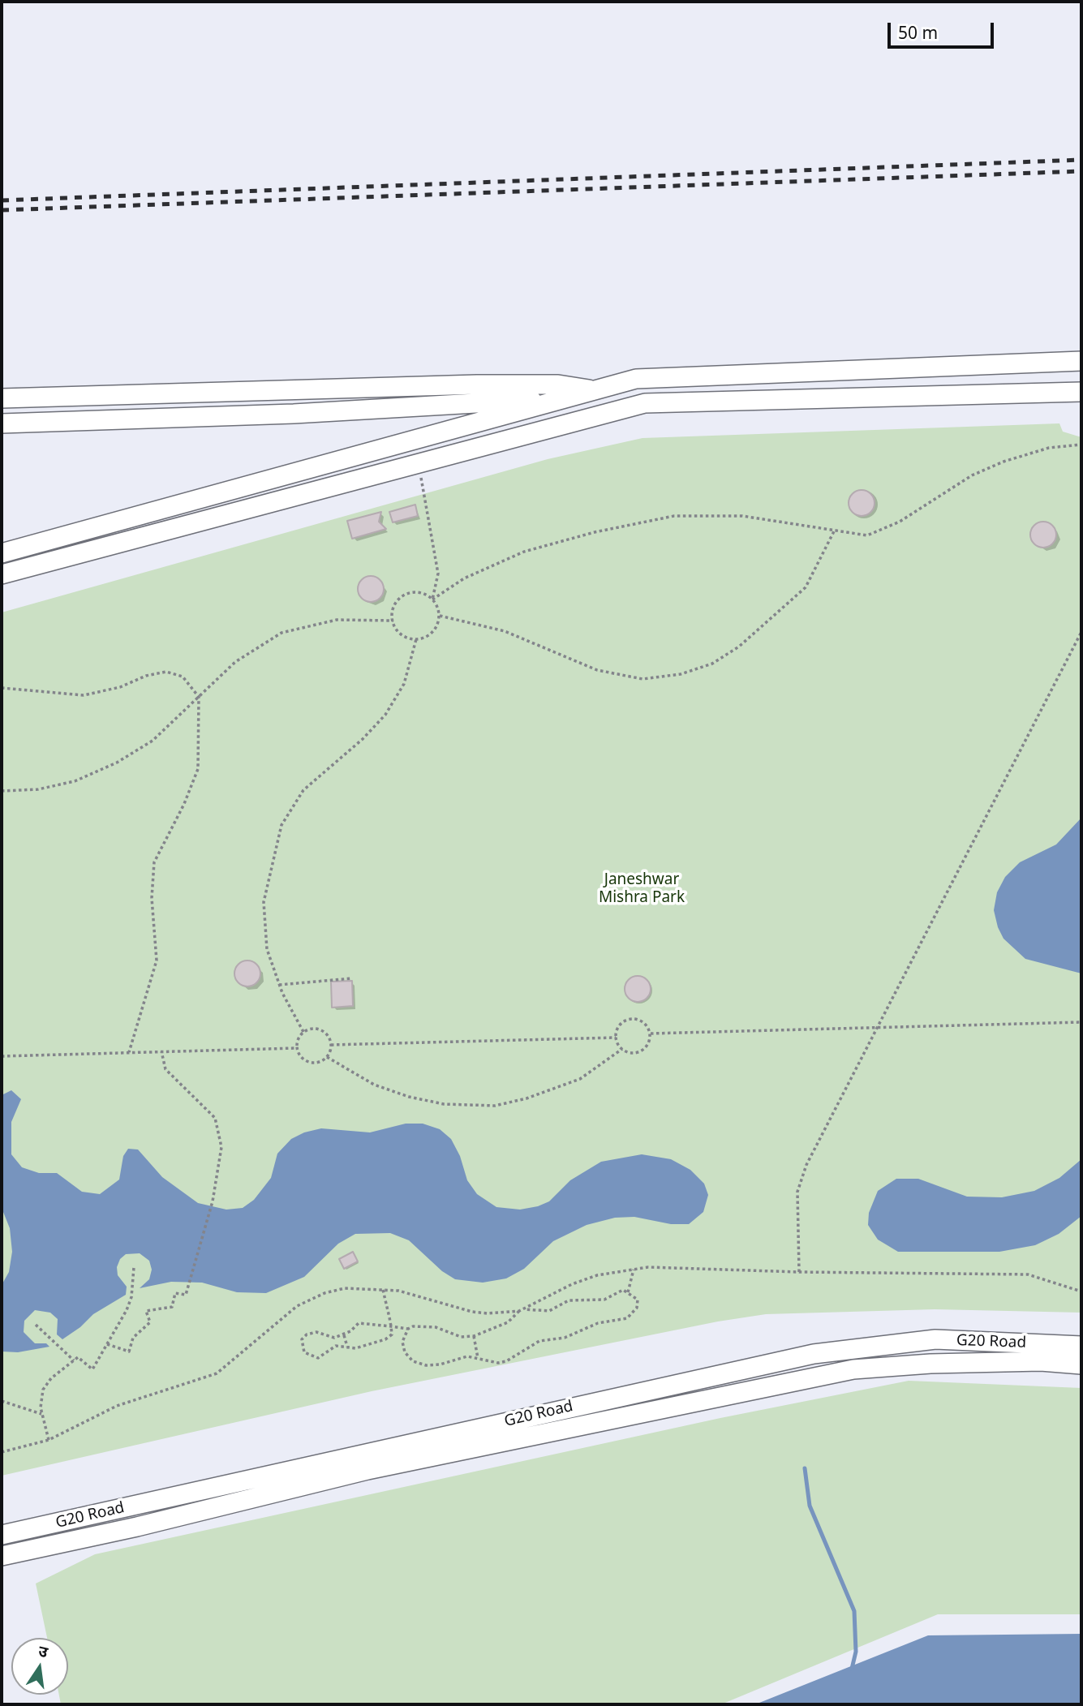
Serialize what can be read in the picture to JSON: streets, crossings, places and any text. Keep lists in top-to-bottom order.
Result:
{
  "streets": {
    "street": ["G20 Road"]
  },
  "parks": ["Janeshwar Mishra Park"],
  "scale_bar": "50 m",
  "north": "top"
}
